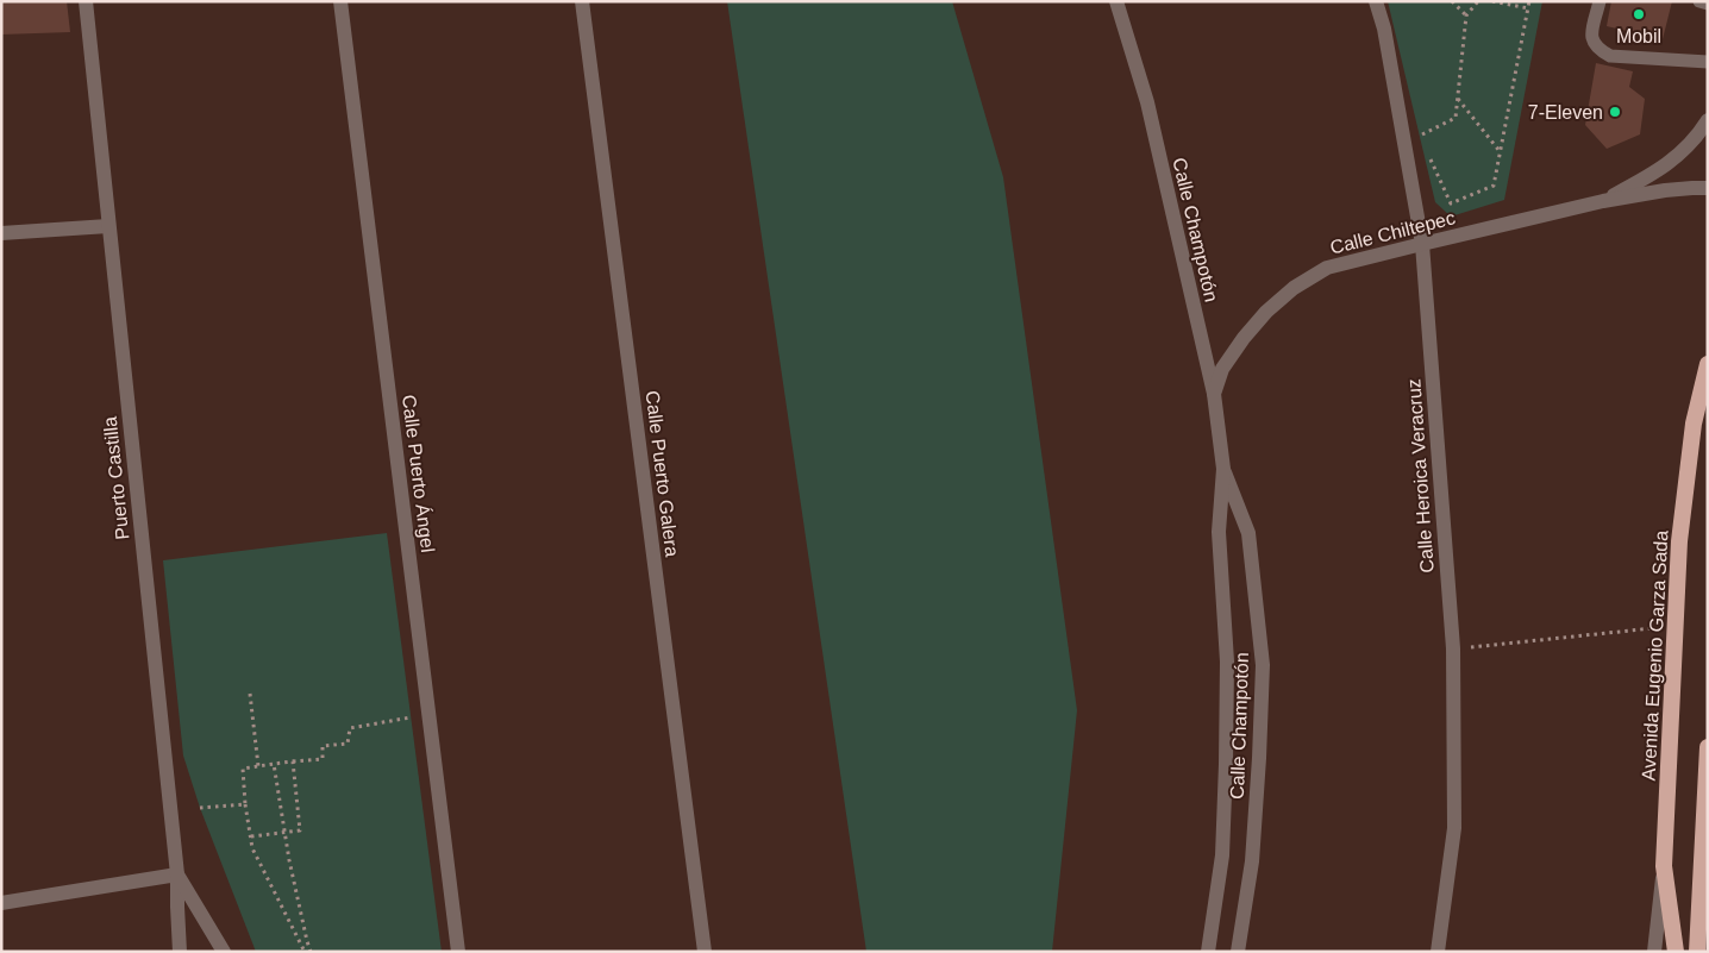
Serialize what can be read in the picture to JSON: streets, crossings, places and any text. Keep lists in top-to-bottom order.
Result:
{
  "streets": {
    "highway": ["Avenida Eugenio Garza Sada"],
    "street": [
      "Calle Champotón",
      "Calle Chiltepec",
      "Calle Puerto Ángel",
      "Calle Puerto Galera",
      "Calle Heroica Veracruz",
      "Puerto Castilla"
    ]
  },
  "crossings": [
    ["Calle Champotón", "Calle Chiltepec"],
    ["Calle Chiltepec", "Calle Heroica Veracruz"]
  ],
  "places": ["Mobil", "7-Eleven"]
}
